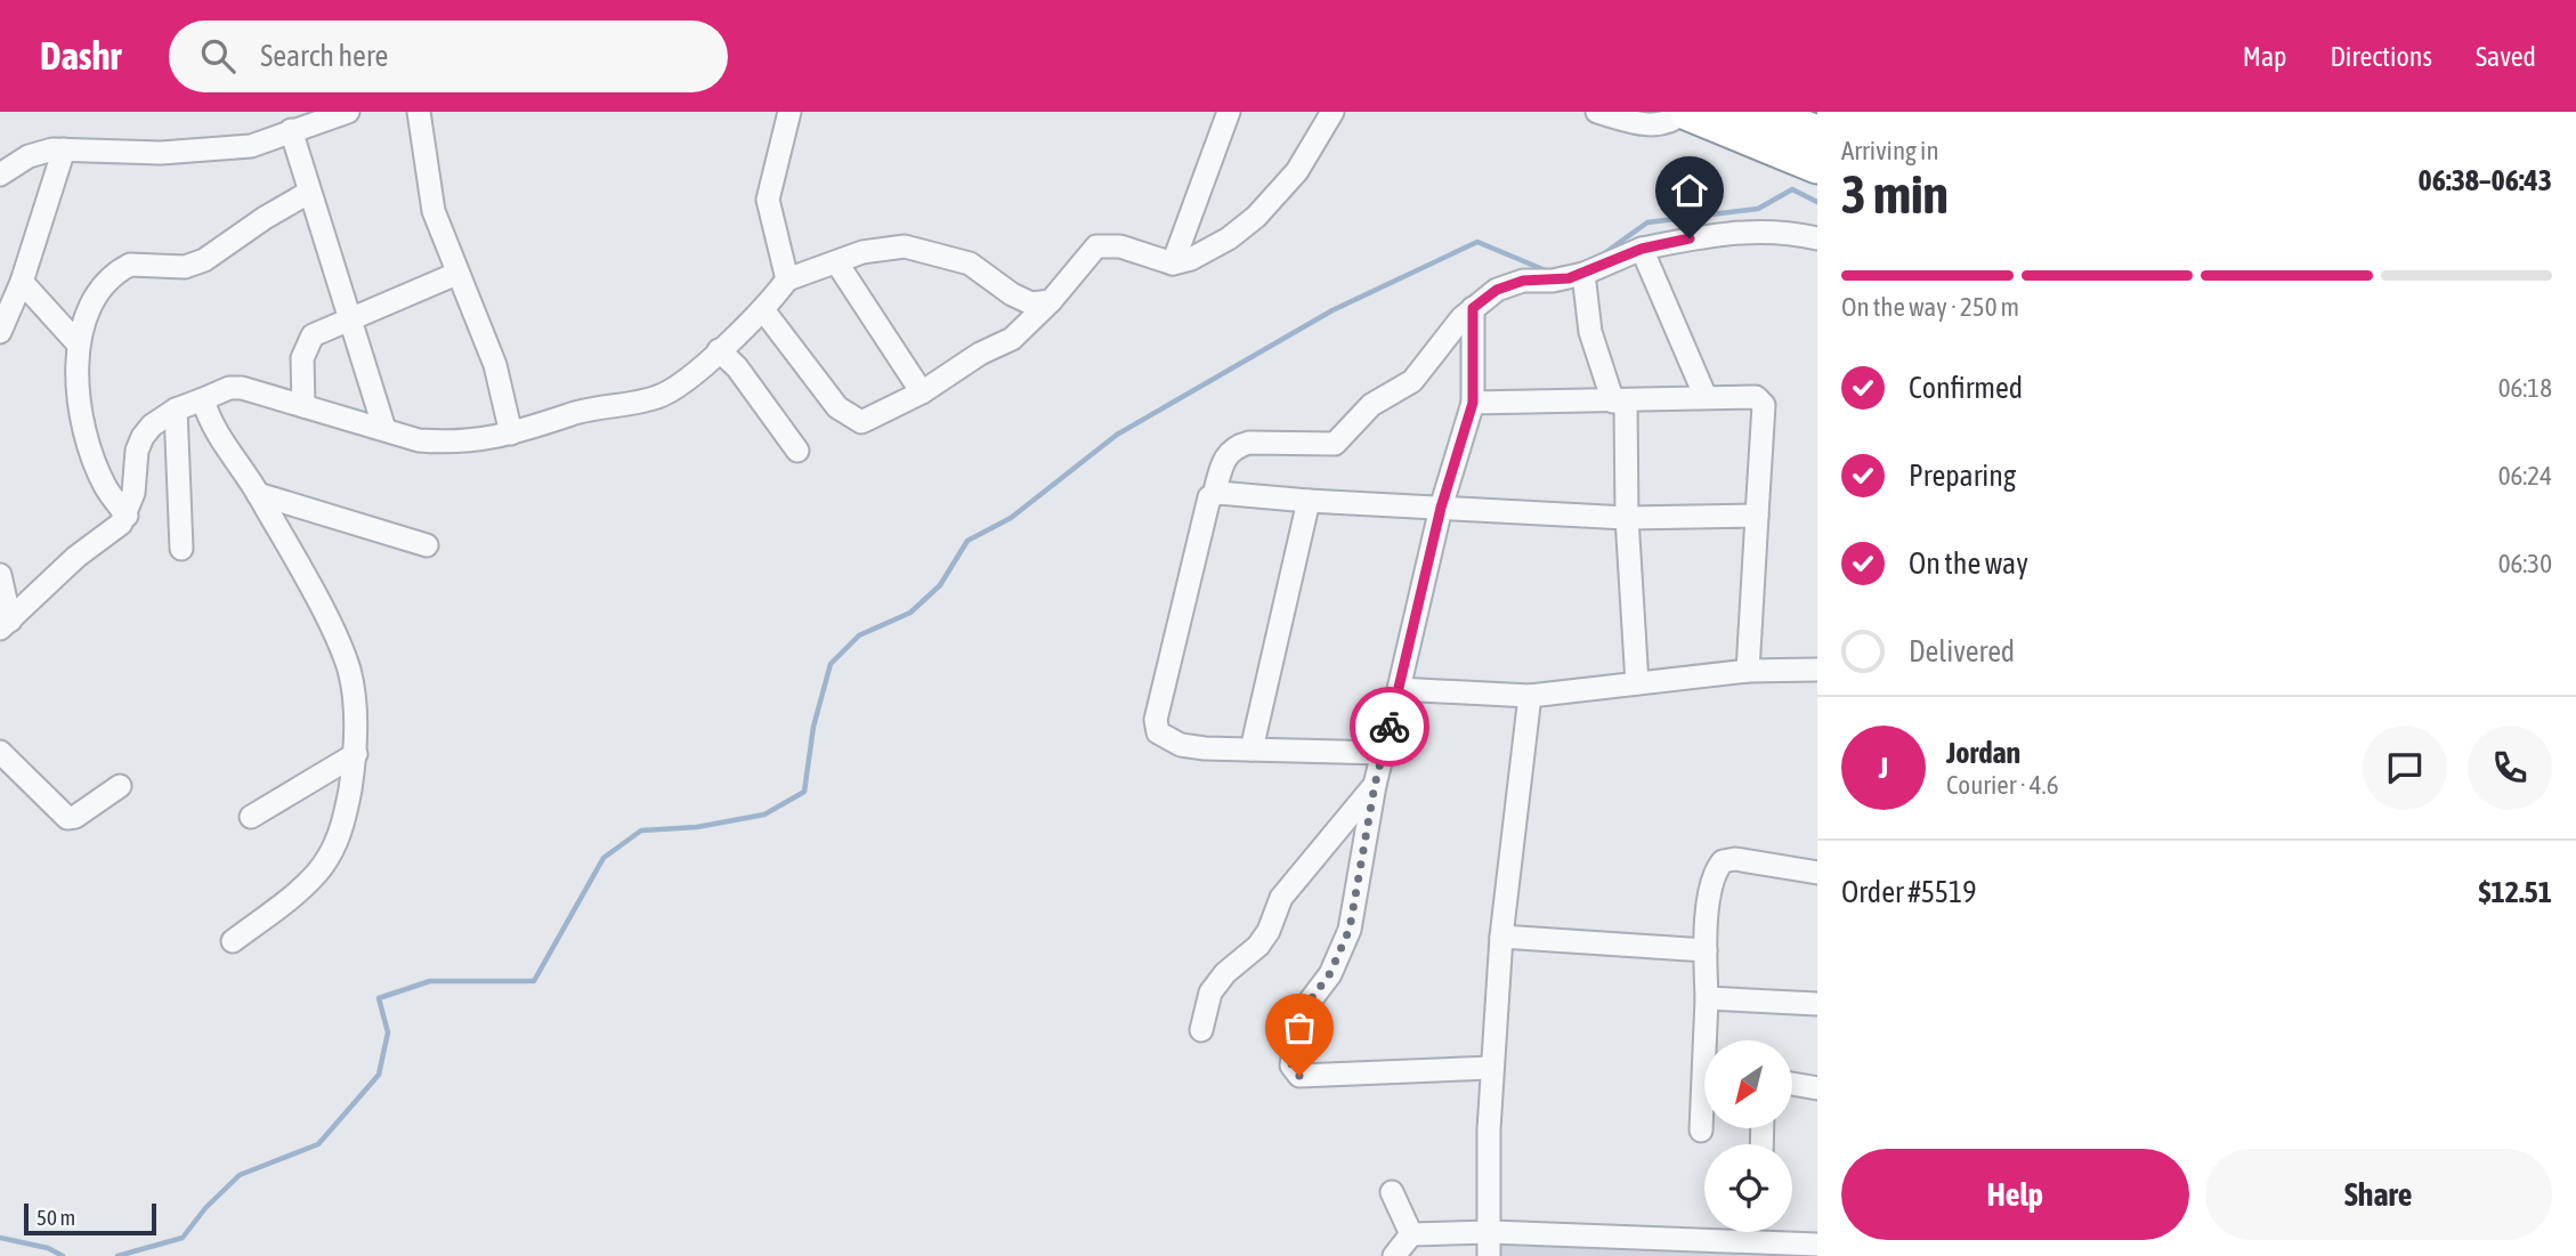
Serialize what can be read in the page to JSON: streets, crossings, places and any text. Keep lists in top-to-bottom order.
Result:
{
  "scale_bar": "50 m",
  "north": "bottom left",
  "page": {
    "header": "Dashr",
    "search": "Search here",
    "nav": ["Map", "Directions", "Saved"],
    "heading": ["3 min", "Arriving in", "06:38–06:43"],
    "panel": [
      "Jordan",
      "Courier · 4.6",
      "Order #5519",
      "$12.51"
    ],
    "bar": "On the way · 250 m",
    "list": [
      ["Confirmed", "06:18"],
      ["Preparing", "06:24"],
      ["On the way", "06:30"],
      "Delivered"
    ],
    "round": "J",
    "buttons": ["Help", "Share"],
    "scale": "50 m"
  }
}
